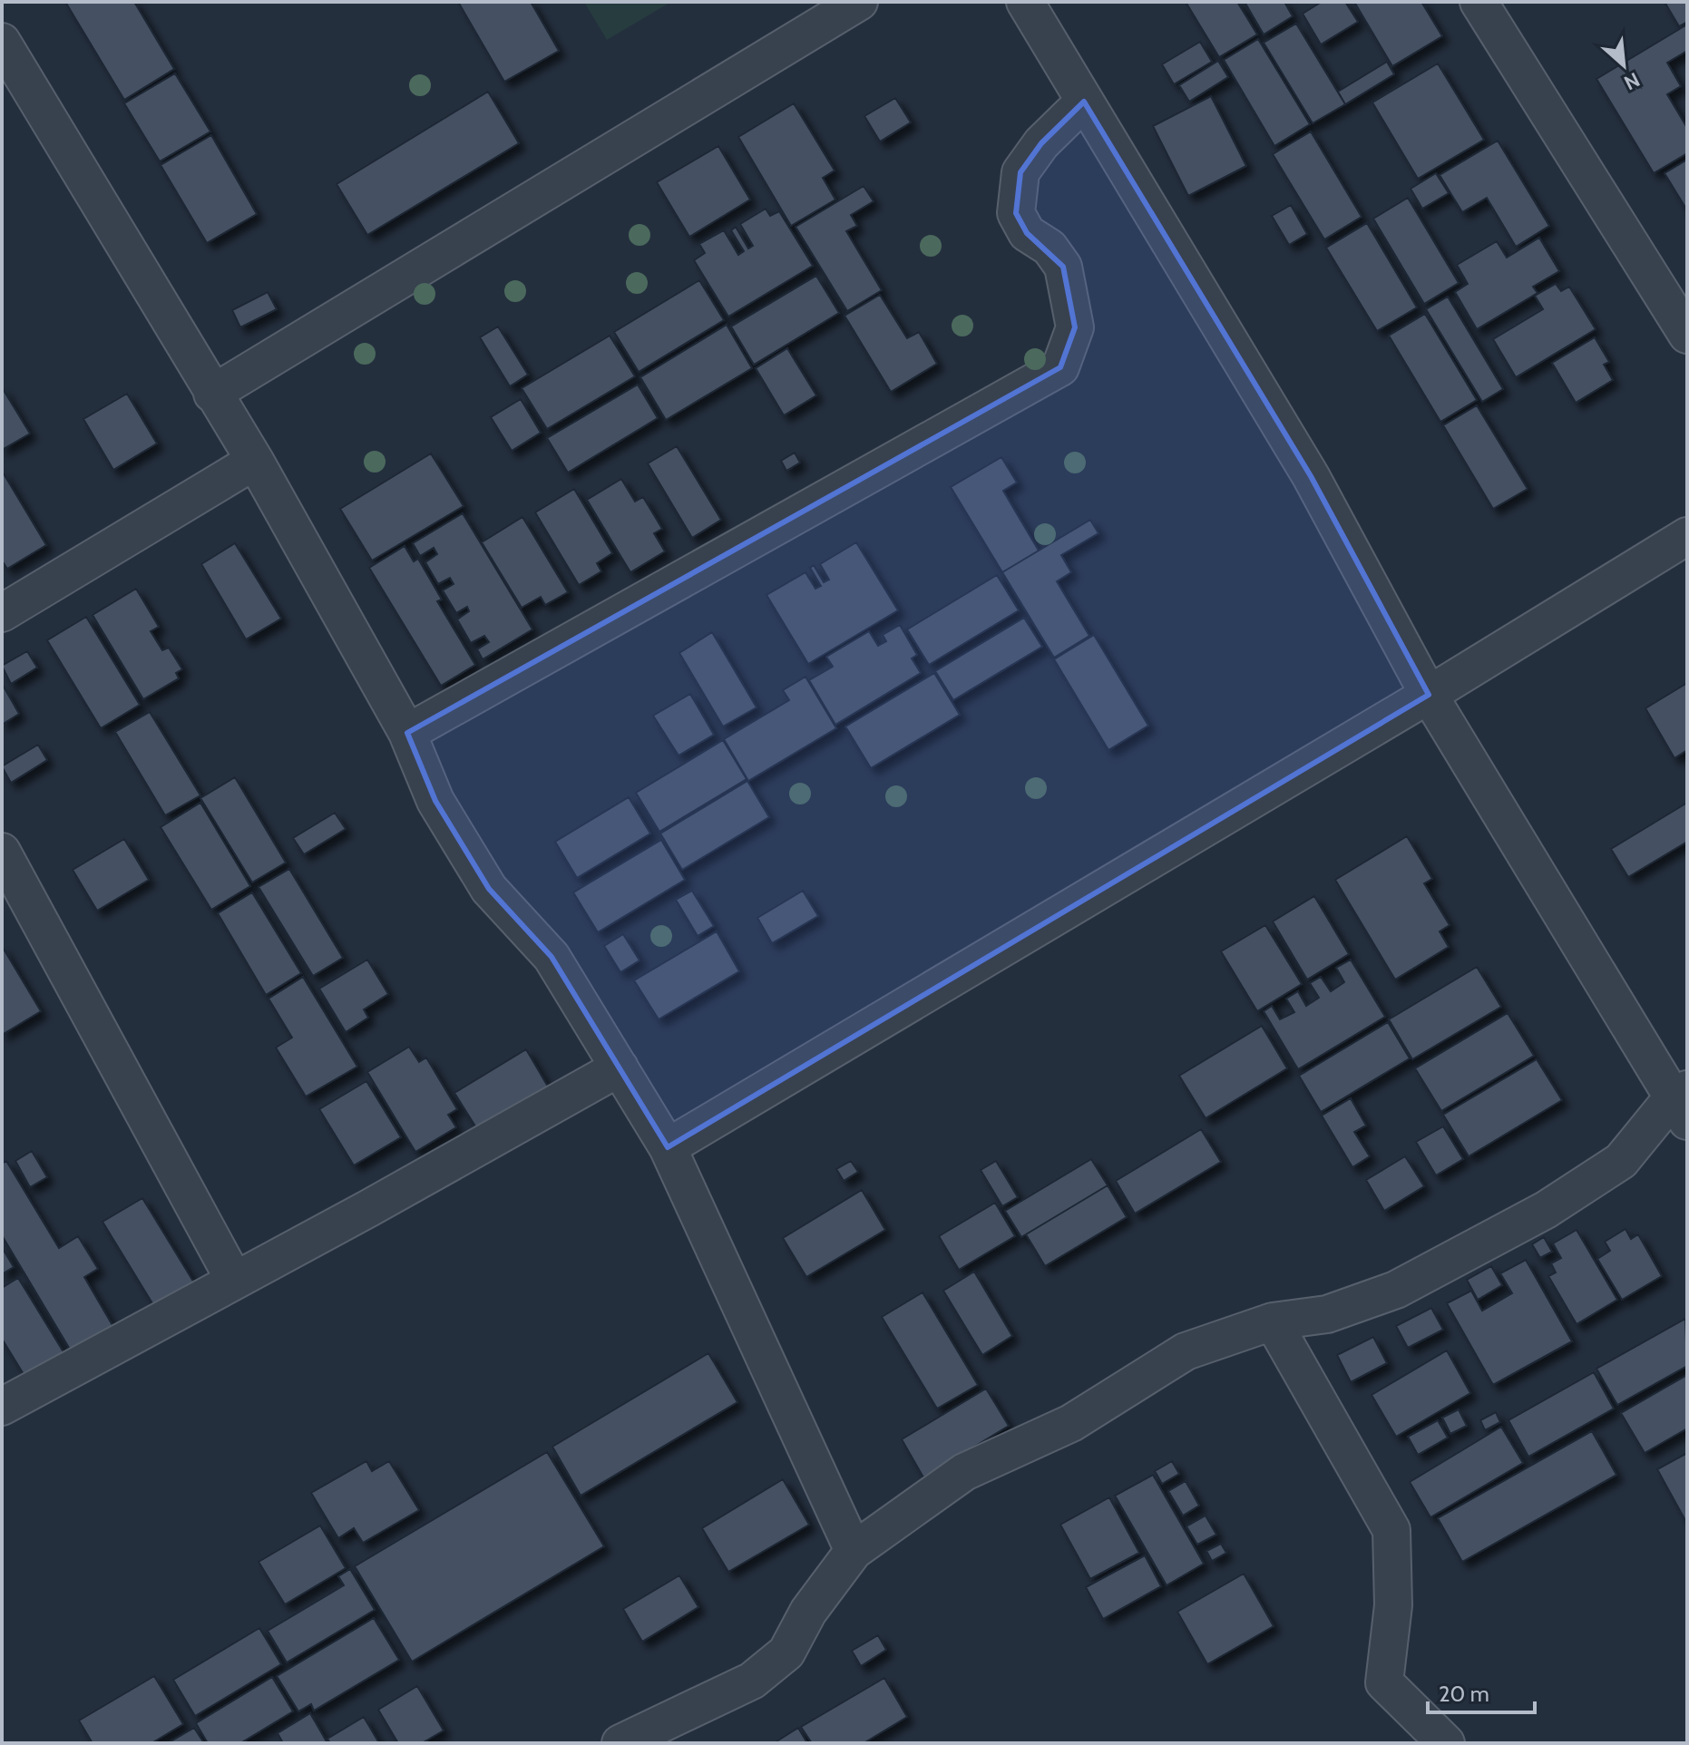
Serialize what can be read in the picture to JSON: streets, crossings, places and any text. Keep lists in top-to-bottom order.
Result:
{
  "scale_bar": "20 m",
  "north": "bottom right"
}
